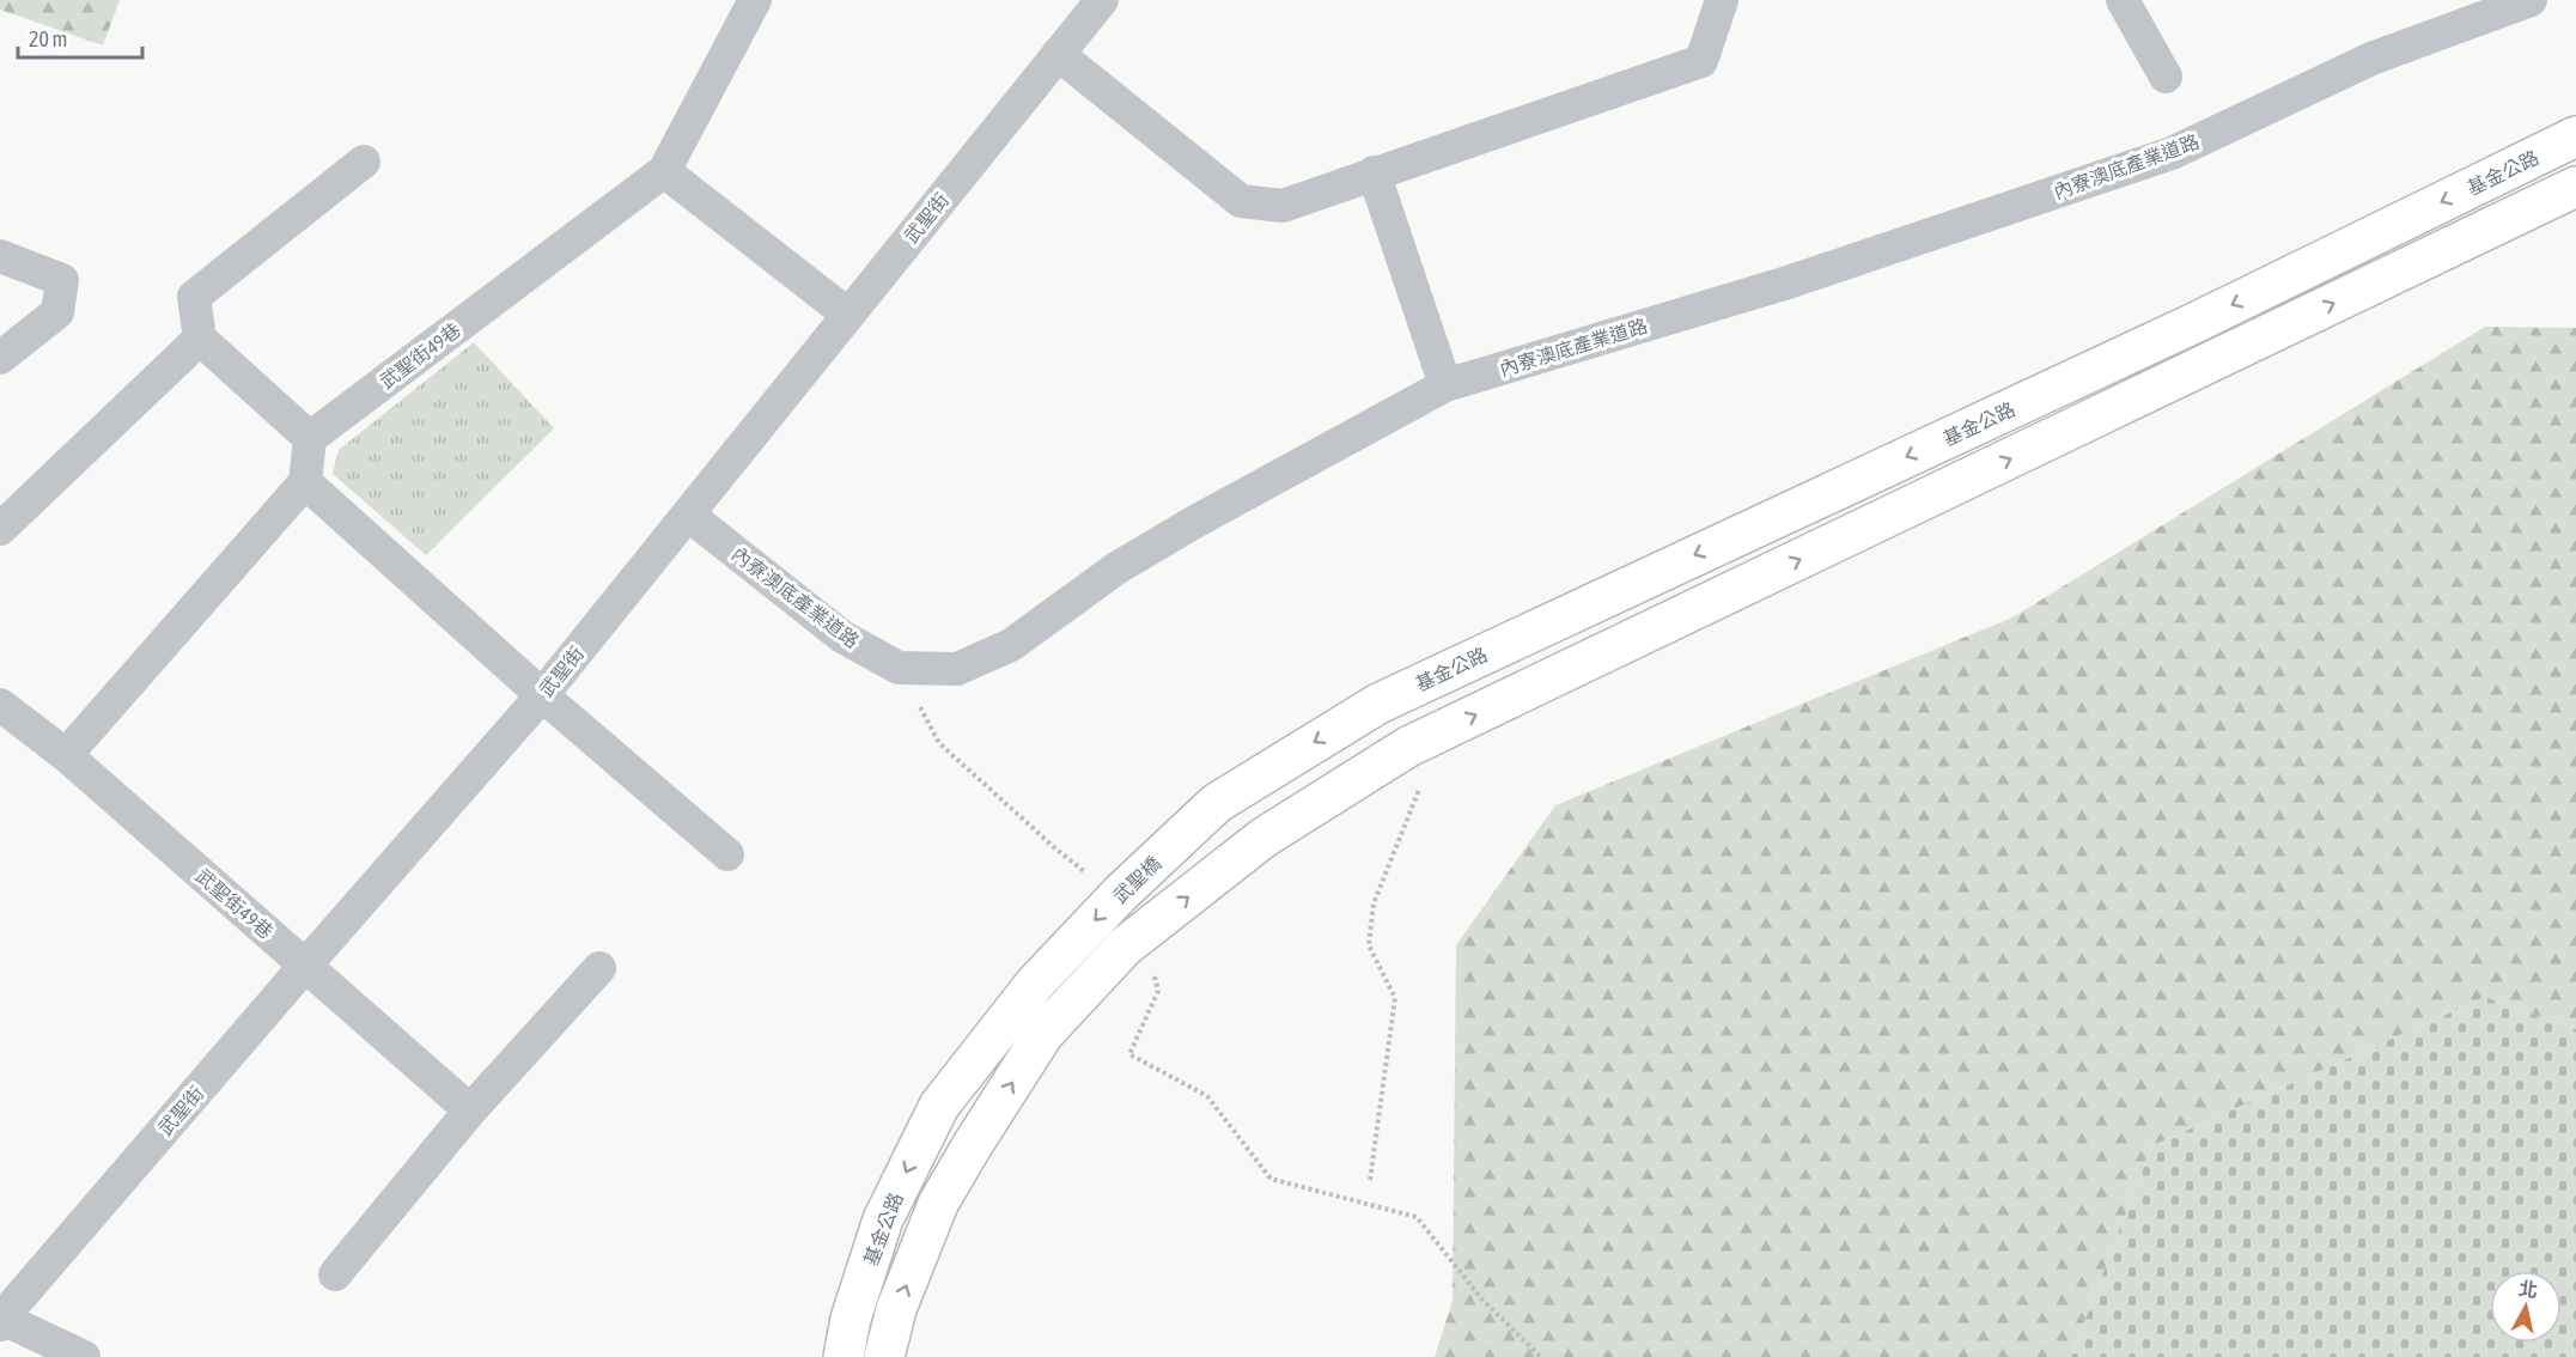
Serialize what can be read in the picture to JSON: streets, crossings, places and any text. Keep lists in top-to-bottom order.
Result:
{
  "streets": {
    "main road": ["基金公路", "武聖橋"],
    "street": ["內寮澳底產業道路", "武聖街", "武聖街49巷"]
  },
  "crossings": [
    ["內寮澳底產業道路", "武聖街"],
    ["基金公路", "武聖橋"],
    ["武聖街", "武聖街49巷"]
  ],
  "scale_bar": "20 m",
  "north": "top"
}
